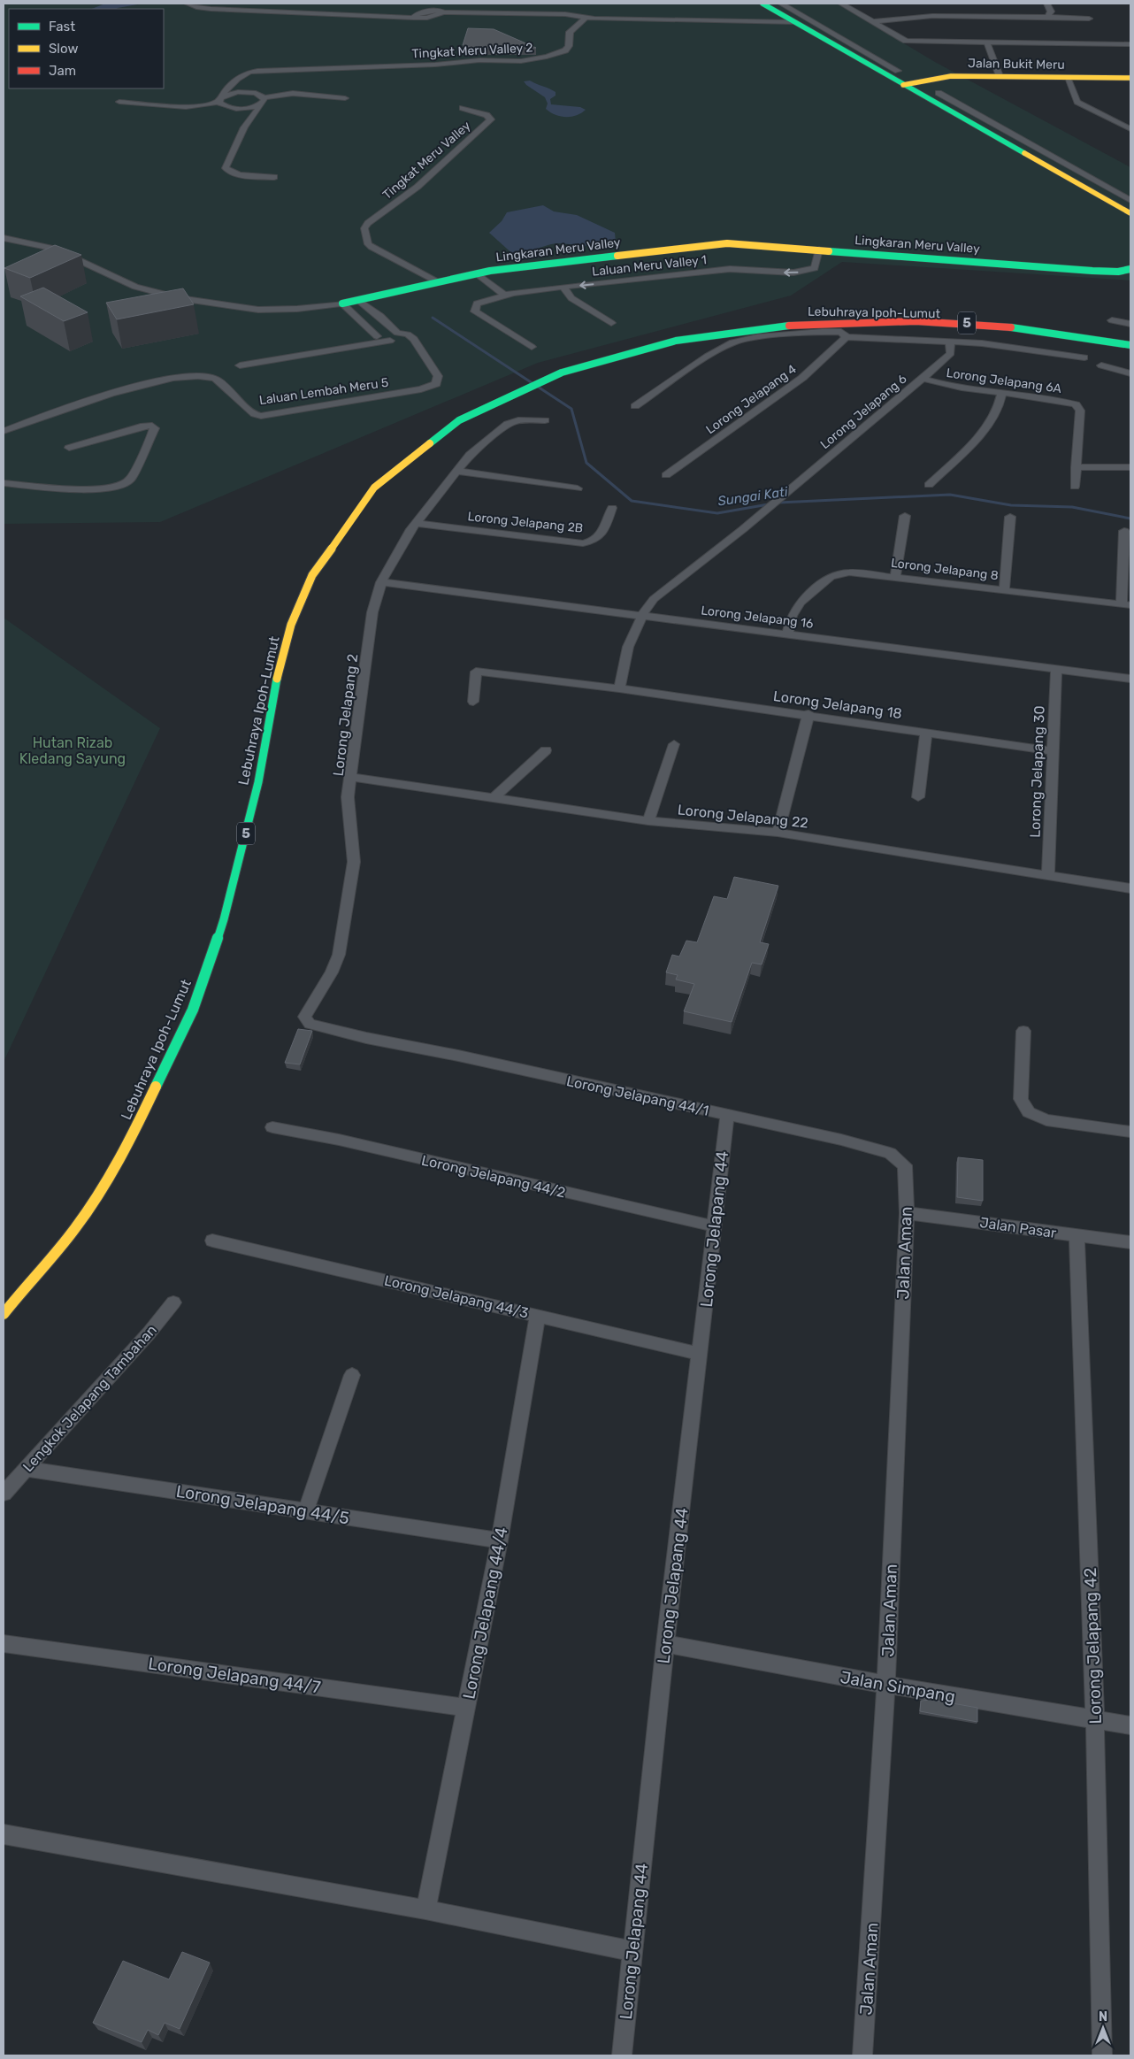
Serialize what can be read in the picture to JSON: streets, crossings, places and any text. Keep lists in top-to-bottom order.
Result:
{
  "streets": {
    "main road": [
      "Jalan Bukit Meru",
      "Lingkaran Meru Valley",
      "Lebuhraya Ipoh-Lumut",
      "5"
    ],
    "street": [
      "Tingkat Meru Valley 2",
      "Tingkat Meru Valley",
      "Laluan Meru Valley 1",
      "Lorong Jelapang 6A",
      "Laluan Lembah Meru 5",
      "Lorong Jelapang 4",
      "Lorong Jelapang 6",
      "Lorong Jelapang 2B",
      "Lorong Jelapang 8",
      "Lorong Jelapang 16",
      "Lorong Jelapang 18",
      "Lorong Jelapang 2",
      "Lorong Jelapang 30",
      "Lorong Jelapang 22",
      "Lorong Jelapang 44/1",
      "Lorong Jelapang 44/2",
      "Jalan Pasar",
      "Lorong Jelapang 44",
      "Jalan Aman",
      "Lorong Jelapang 44/3",
      "Lengkok Jelapang Tambahan",
      "Lorong Jelapang 44/5",
      "Lorong Jelapang 44/4",
      "Lorong Jelapang 42",
      "Lorong Jelapang 44/7",
      "Jalan Simpang"
    ]
  },
  "crossings": [
    ["Tingkat Meru Valley", "Lingkaran Meru Valley"],
    ["Lingkaran Meru Valley", "Laluan Meru Valley 1"],
    ["Lorong Jelapang 6A", "Lorong Jelapang 6"],
    ["Lorong Jelapang 6", "Lorong Jelapang 16"],
    ["Lorong Jelapang 2B", "Lorong Jelapang 2"],
    ["Lorong Jelapang 8", "Lorong Jelapang 16"],
    ["Lorong Jelapang 16", "Lorong Jelapang 2"],
    ["Lorong Jelapang 16", "Lorong Jelapang 30"],
    ["Lorong Jelapang 18", "Lorong Jelapang 30"],
    ["Lorong Jelapang 2", "Lorong Jelapang 22"],
    ["Lorong Jelapang 2", "Lorong Jelapang 44/1"],
    ["Lorong Jelapang 30", "Lorong Jelapang 22"],
    ["Lorong Jelapang 44/1", "Lorong Jelapang 44"],
    ["Lorong Jelapang 44/1", "Jalan Aman"],
    ["Lorong Jelapang 44/2", "Lorong Jelapang 44"],
    ["Jalan Pasar", "Jalan Aman"],
    ["Jalan Pasar", "Lorong Jelapang 42"],
    ["Lorong Jelapang 44", "Lorong Jelapang 44/3"],
    ["Lorong Jelapang 44", "Jalan Simpang"],
    ["Jalan Aman", "Jalan Simpang"],
    ["Lorong Jelapang 44/3", "Lorong Jelapang 44/4"],
    ["Lengkok Jelapang Tambahan", "Lorong Jelapang 44/5"],
    ["Lorong Jelapang 44/5", "Lorong Jelapang 44/4"],
    ["Lorong Jelapang 44/4", "Lorong Jelapang 44/7"],
    ["Lorong Jelapang 42", "Jalan Simpang"]
  ],
  "water": ["Sungai Kati"],
  "parks": ["Hutan Rizab Kledang Sayung"],
  "legend": ["Fast", "Slow", "Jam"],
  "north": "top"
}
